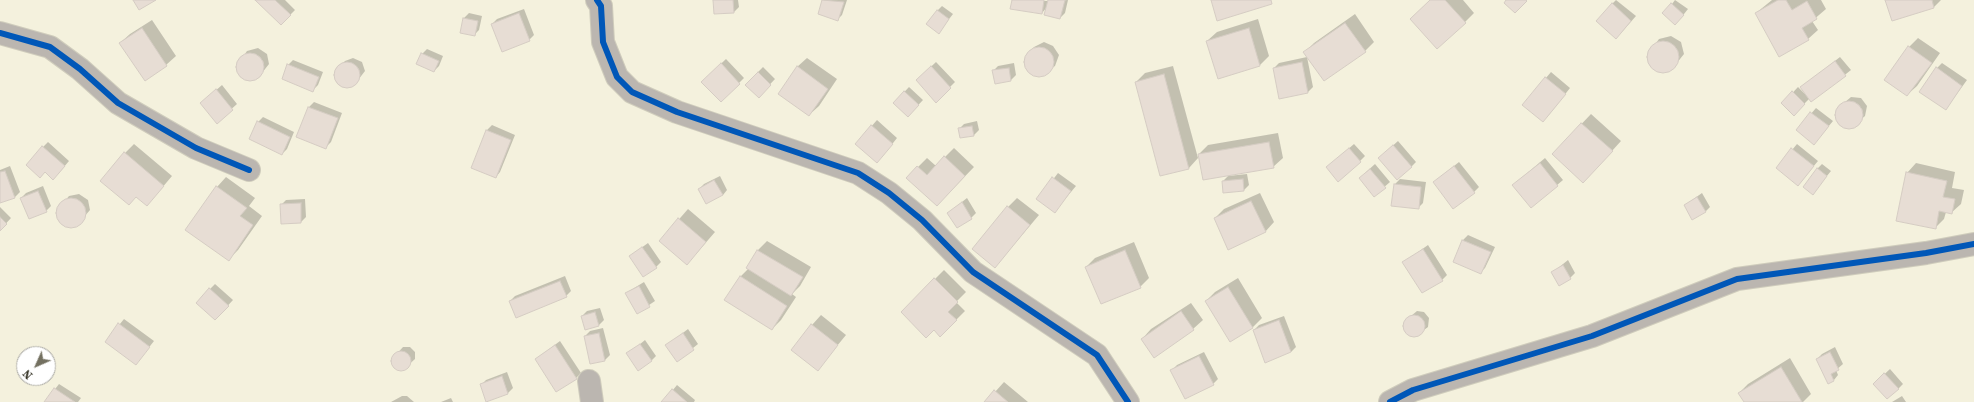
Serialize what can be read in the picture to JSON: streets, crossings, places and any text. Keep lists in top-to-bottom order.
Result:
{
  "north": "bottom left"
}
